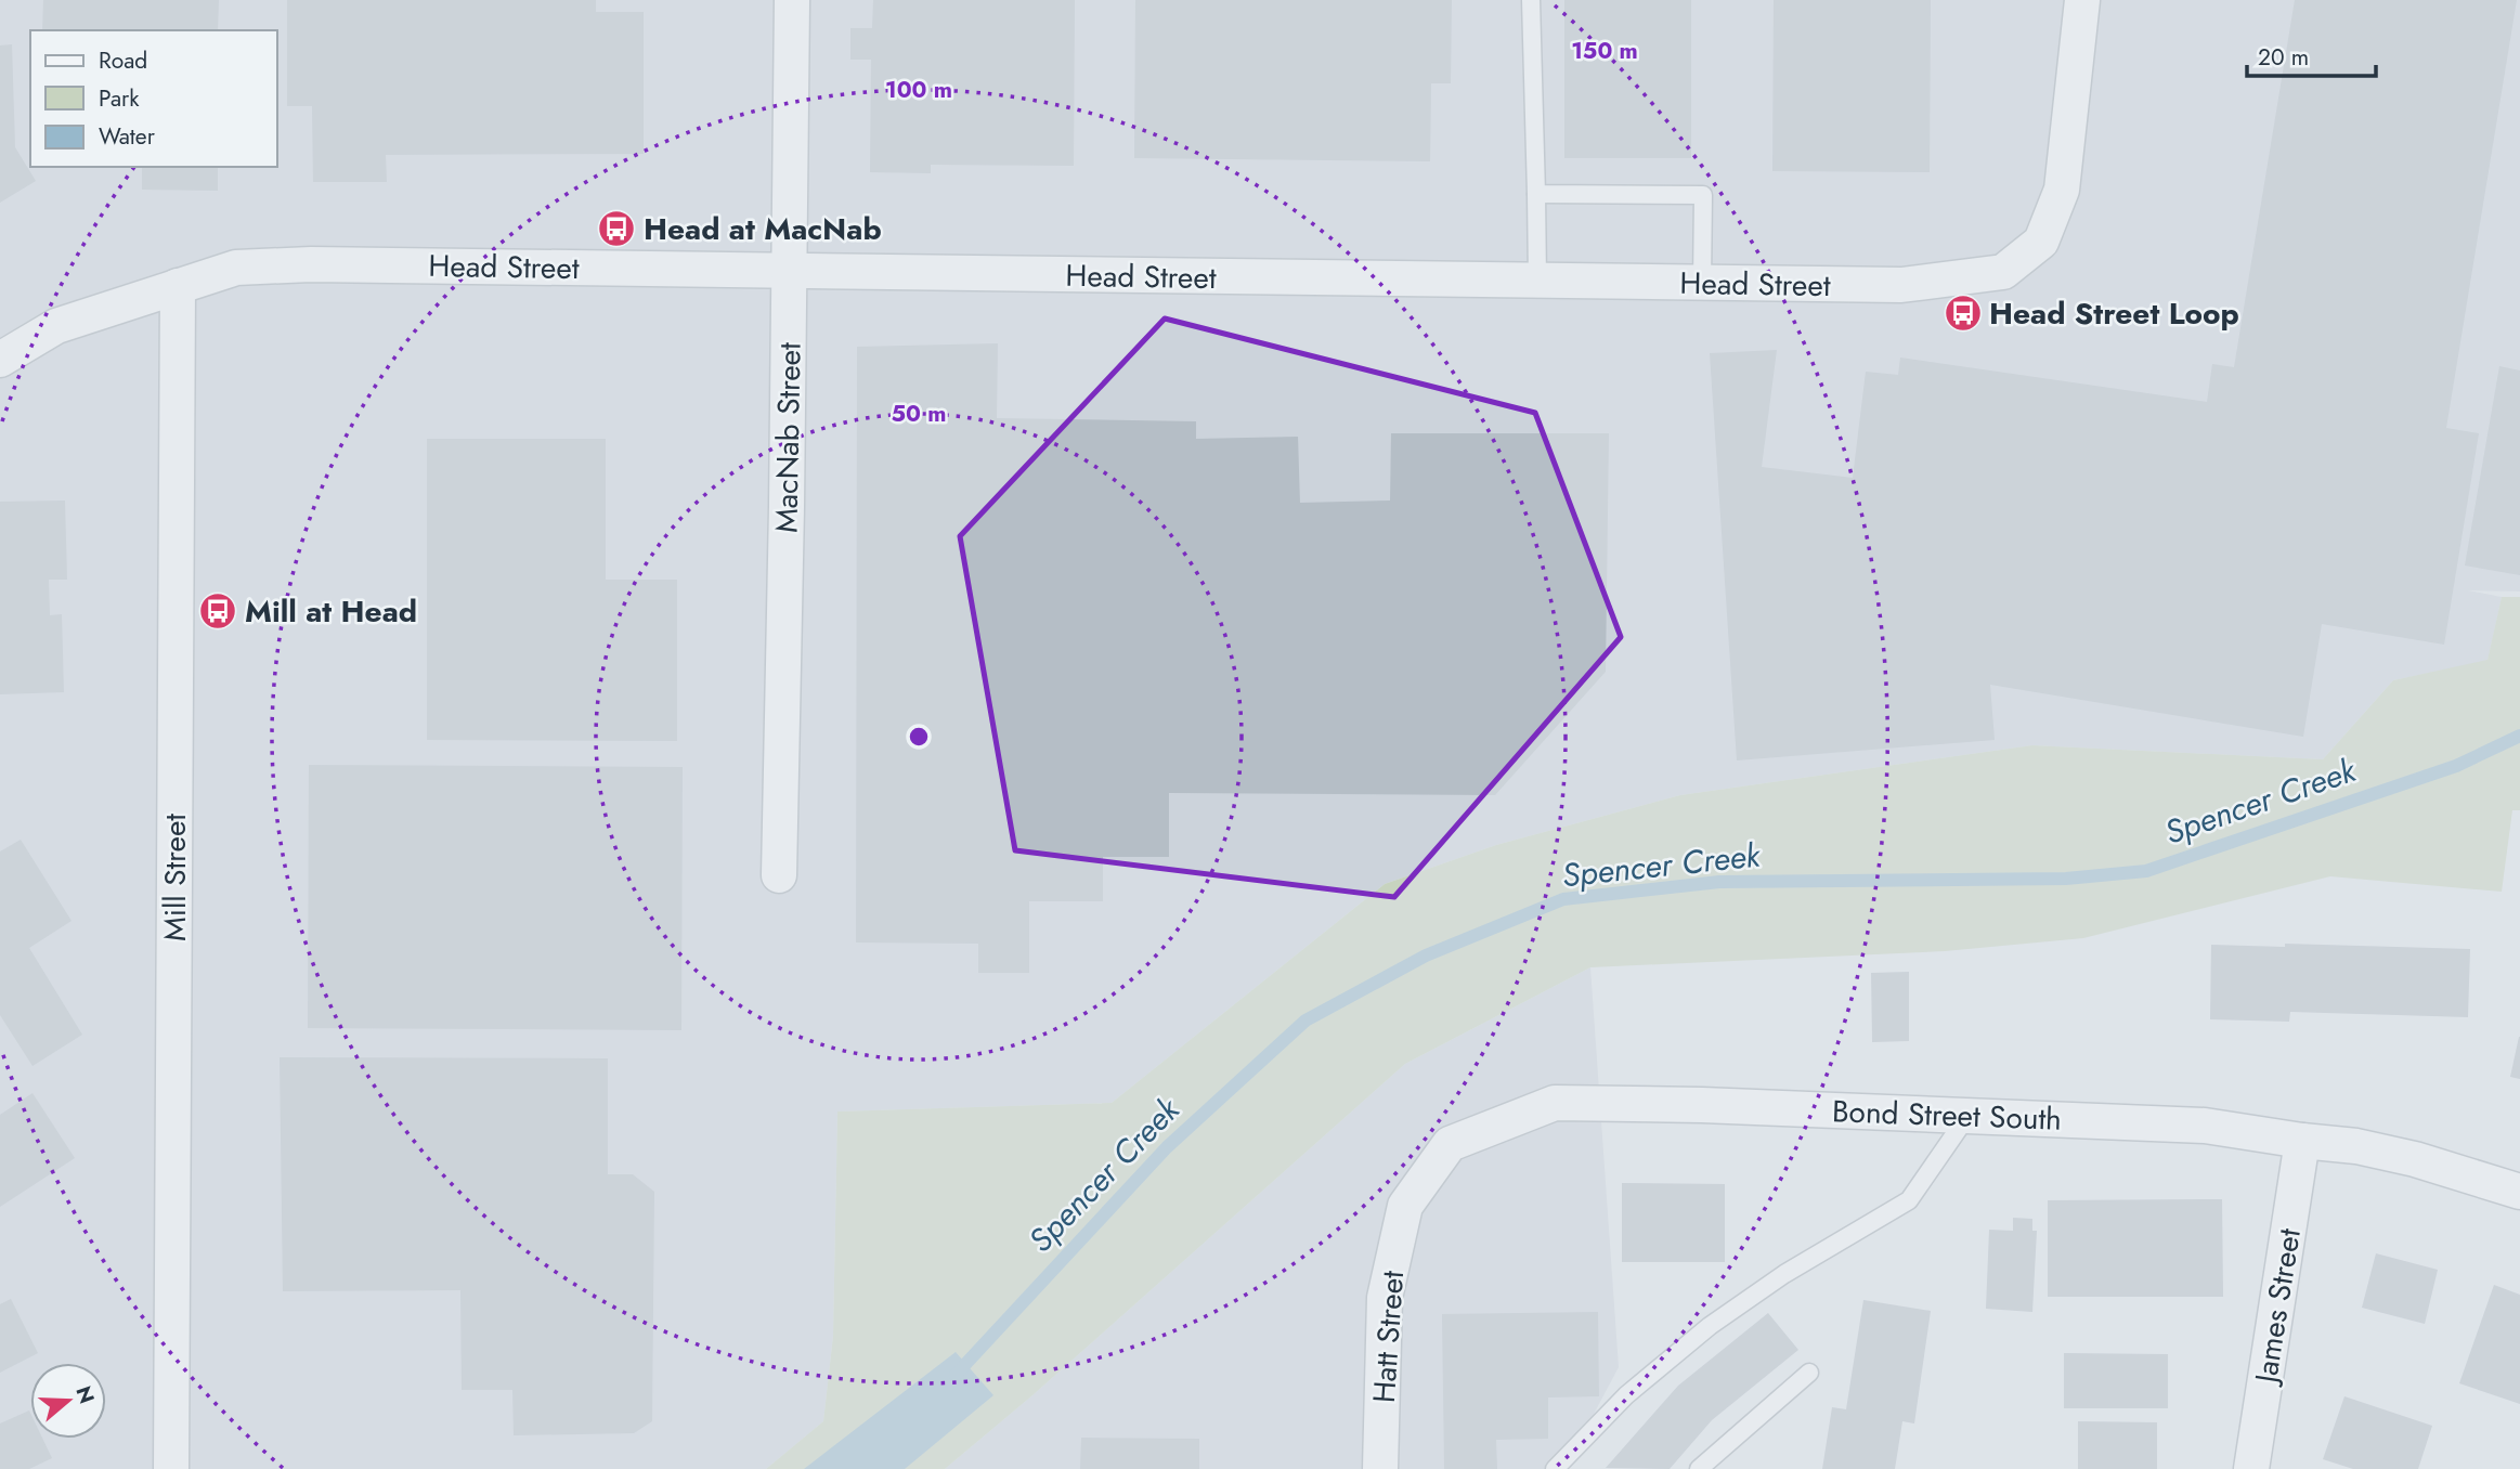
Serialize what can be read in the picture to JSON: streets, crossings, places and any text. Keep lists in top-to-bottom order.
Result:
{
  "streets": {
    "street": [
      "Head Street",
      "MacNab Street",
      "Mill Street",
      "Bond Street South",
      "James Street",
      "Hatt Street"
    ]
  },
  "crossings": [
    ["Head Street", "MacNab Street"],
    ["Head Street", "Mill Street"],
    ["Bond Street South", "James Street"],
    ["Bond Street South", "Hatt Street"]
  ],
  "water": ["Spencer Creek"],
  "places": {
    "bus stop": ["Head at MacNab", "Head Street Loop", "Mill at Head"]
  },
  "legend": ["Road", "Park", "Water"],
  "scale_bar": "20 m",
  "north": "right",
  "rings": ["150 m", "100 m", "50 m"]
}
